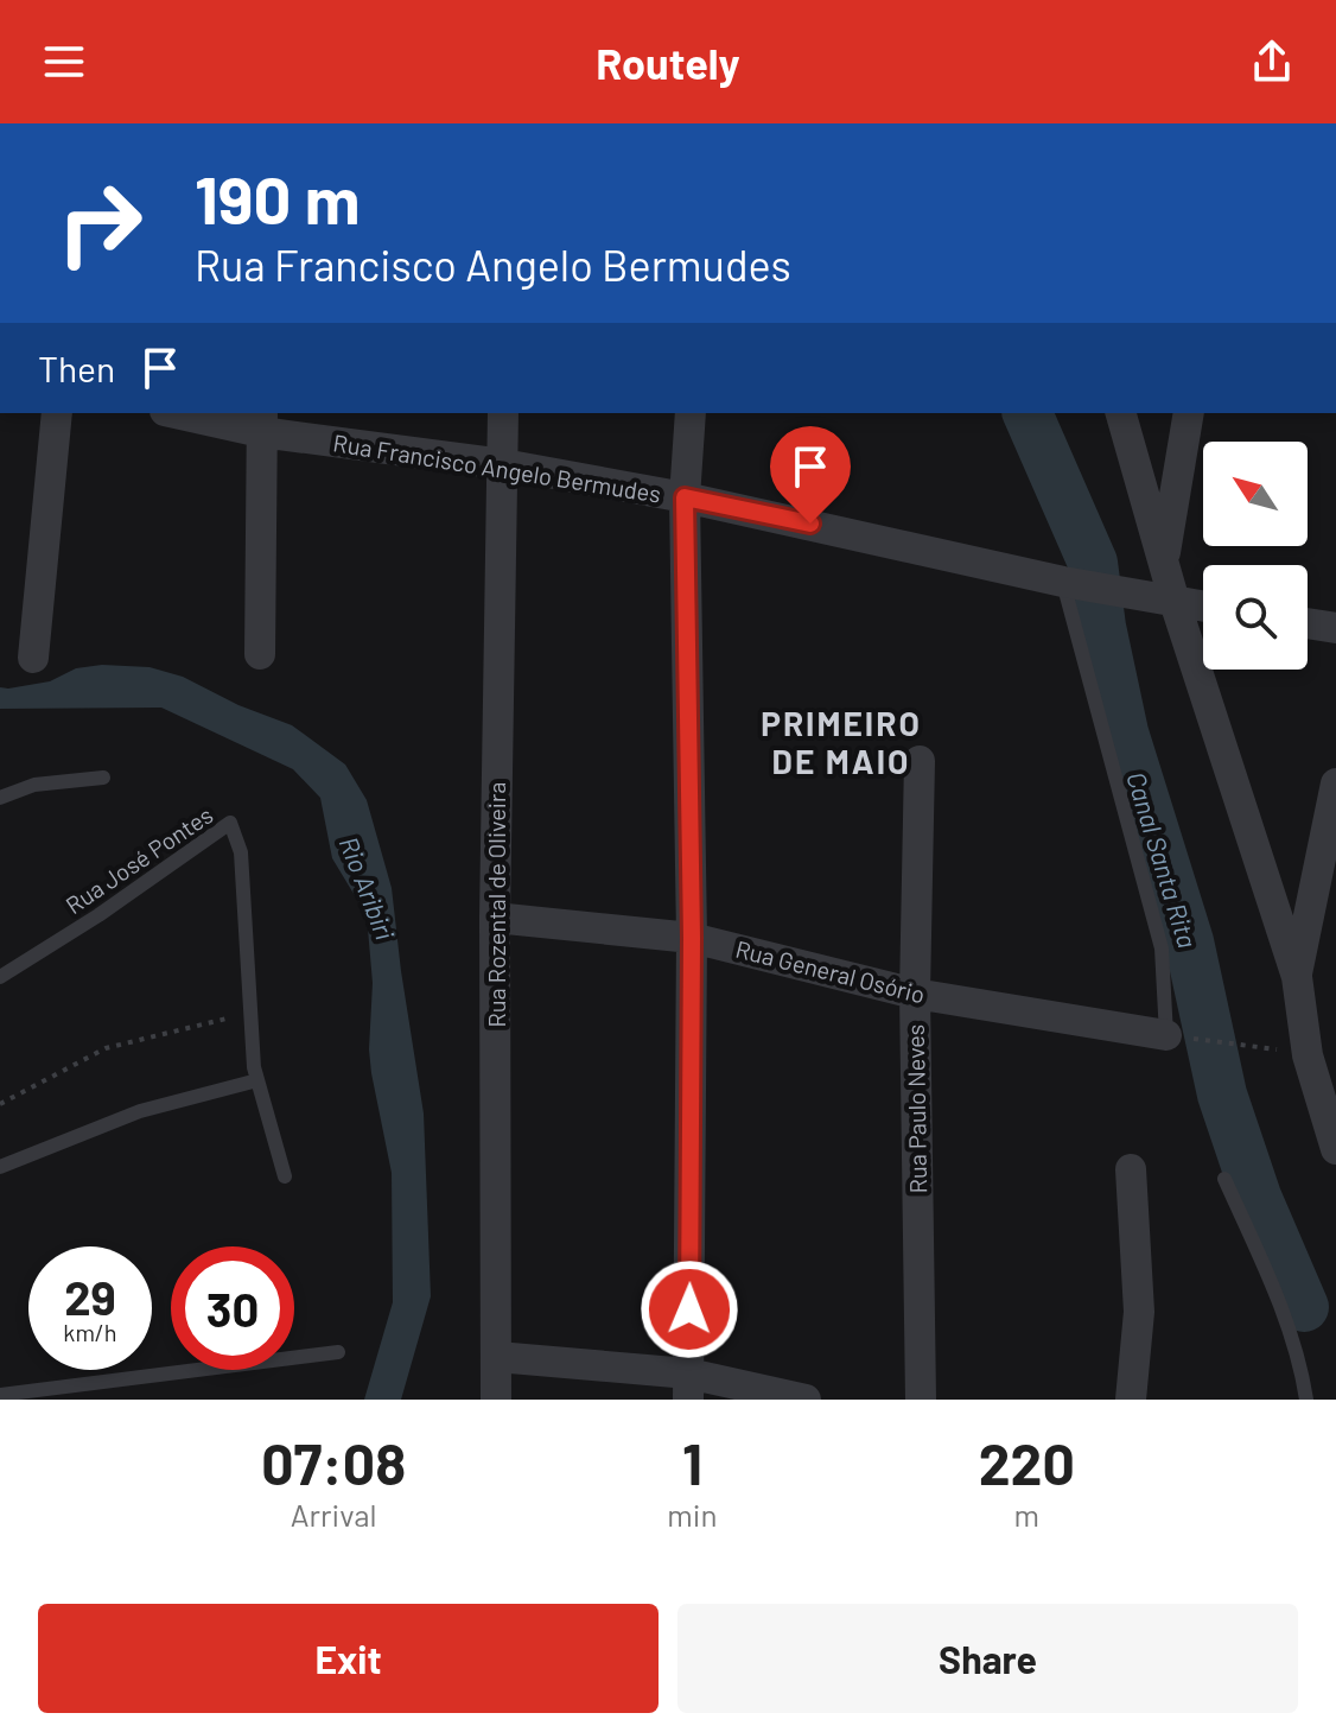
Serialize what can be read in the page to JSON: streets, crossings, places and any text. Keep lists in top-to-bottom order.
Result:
{
  "streets": {
    "street": [
      "Rua Francisco Angelo Bermudes",
      "Rua Rozental de Oliveira",
      "Rua General Osório",
      "Rua Paulo Neves"
    ],
    "lane": ["Rua José Pontes"]
  },
  "crossings": [
    ["Rua Francisco Angelo Bermudes", "Rua Rozental de Oliveira"],
    ["Rua Rozental de Oliveira", "Rua General Osório"],
    ["Rua General Osório", "Rua Paulo Neves"]
  ],
  "districts": ["PRIMEIRO DE MAIO"],
  "water": ["Canal Santa Rita", "Rio Aribiri"],
  "north": "top left",
  "page": {
    "header": "Routely",
    "turn": ["190 m", "Rua Francisco Angelo Bermudes"],
    "then": "Then",
    "speed": "29 km/h",
    "limit": "30",
    "eta": [
      "07:08",
      "Arrival",
      "1",
      "min",
      "220",
      "m"
    ],
    "buttons": ["Exit", "Share"]
  }
}
